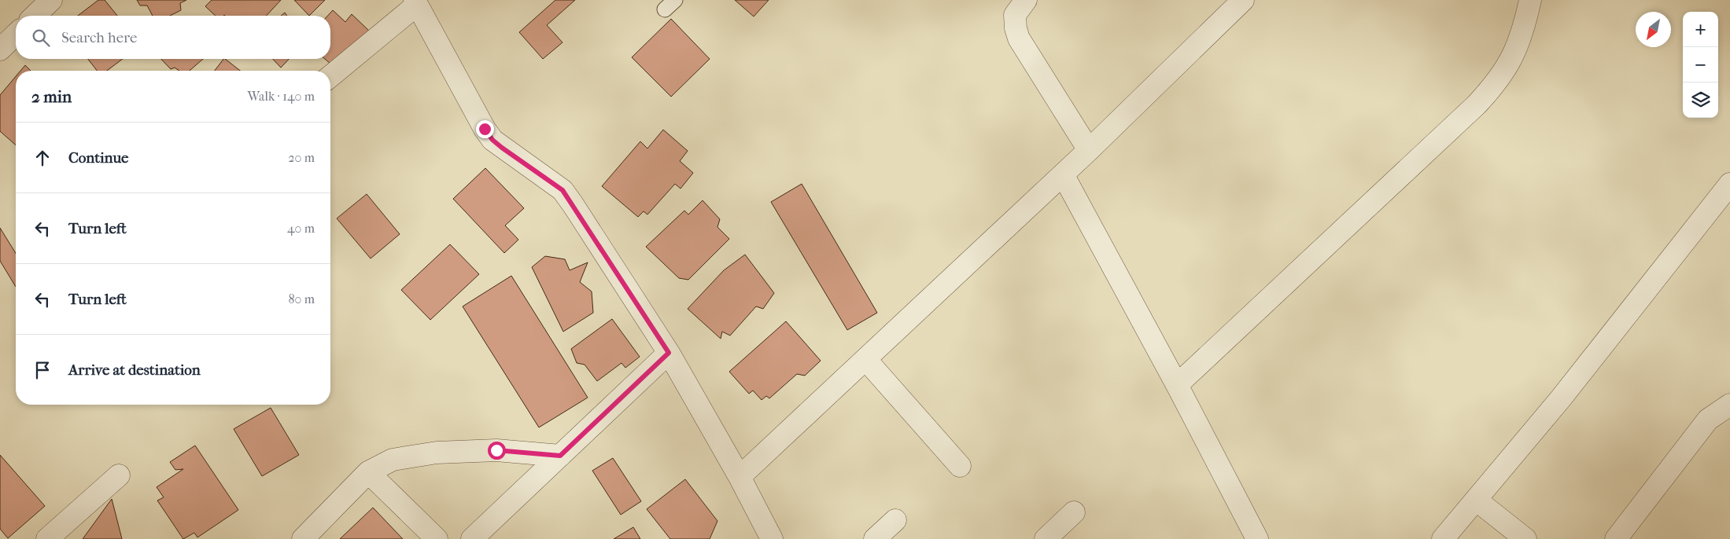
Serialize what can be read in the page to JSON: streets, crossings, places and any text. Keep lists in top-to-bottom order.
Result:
{
  "north": "bottom left",
  "page": {
    "map_buttons": ["+", "−"],
    "search": "Search here",
    "heading": ["2 min", "Walk · 140 m"],
    "list": [
      ["Continue", "20 m"],
      ["Turn left", "40 m"],
      ["Turn left", "80 m"],
      "Arrive at destination"
    ]
  }
}
